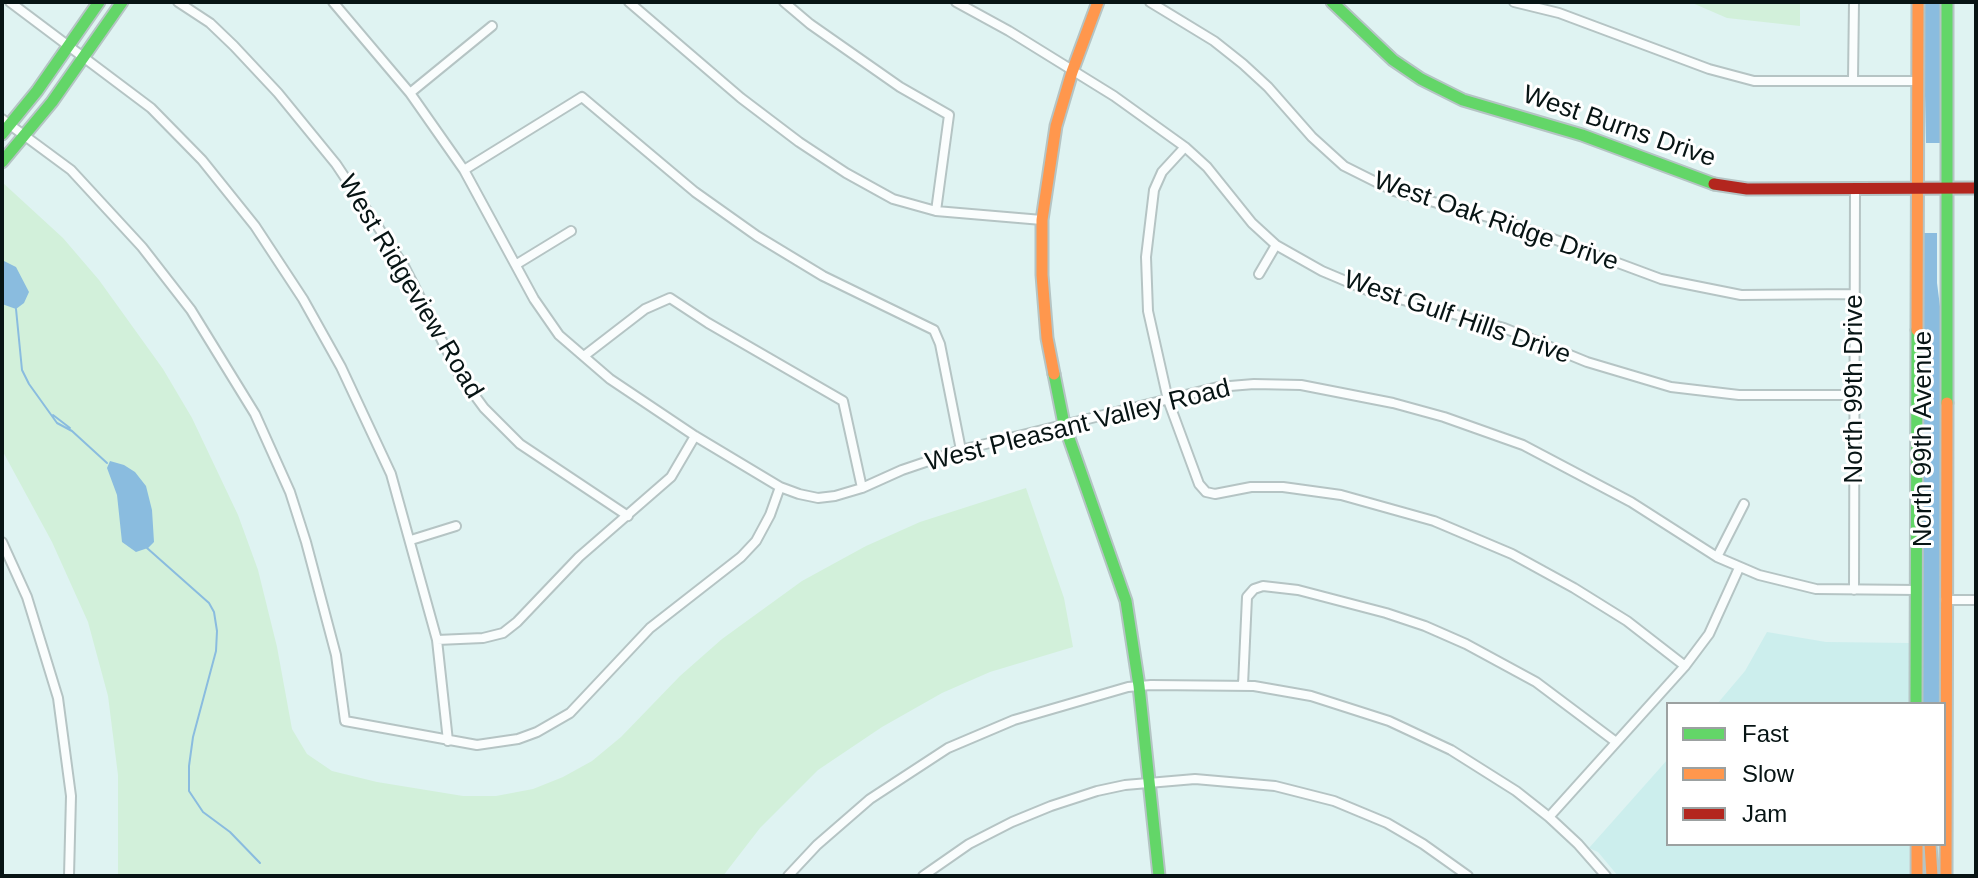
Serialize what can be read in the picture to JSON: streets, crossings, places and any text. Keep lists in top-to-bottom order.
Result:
{
  "streets": {
    "street": [
      "West Burns Drive",
      "West Oak Ridge Drive",
      "West Ridgeview Road",
      "West Gulf Hills Drive",
      "North 99th Drive",
      "West Pleasant Valley Road",
      "North 99th Avenue"
    ]
  },
  "crossings": [
    ["West Burns Drive", "North 99th Drive"],
    ["West Burns Drive", "North 99th Avenue"],
    ["West Oak Ridge Drive", "North 99th Drive"],
    ["West Gulf Hills Drive", "North 99th Drive"],
    ["North 99th Drive", "West Pleasant Valley Road"],
    ["West Pleasant Valley Road", "North 99th Avenue"]
  ],
  "legend": ["Fast", "Slow", "Jam"]
}
